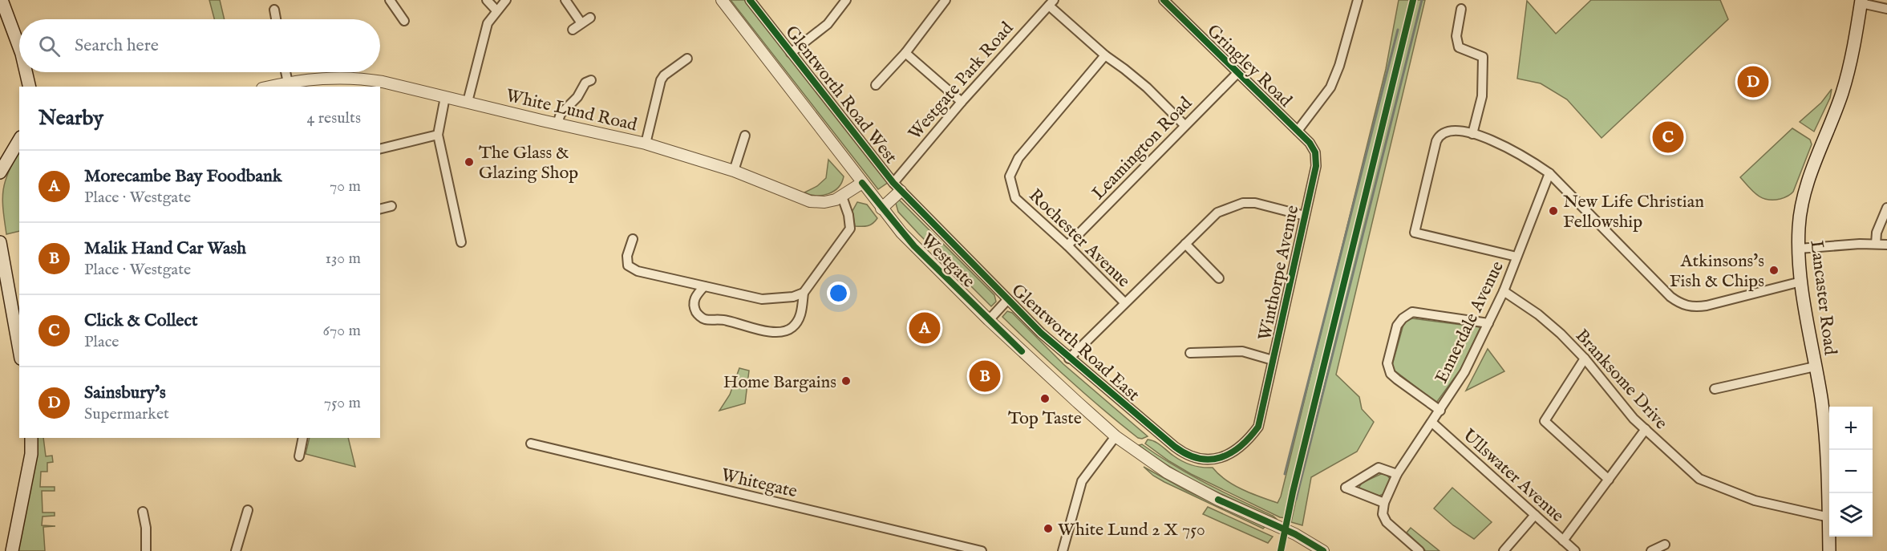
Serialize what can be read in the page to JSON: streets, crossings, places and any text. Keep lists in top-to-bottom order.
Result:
{
  "streets": {
    "main road": ["Lancaster Road"],
    "street": [
      "Gringley Road",
      "Westgate Park Road",
      "Glentworth Road West",
      "White Lund Road",
      "Leamington Road",
      "Rochester Avenue",
      "Westgate",
      "Winthorpe Avenue",
      "Ennerdale Avenue",
      "Glentworth Road East",
      "Branksome Drive",
      "Ullswater Avenue",
      "Whitegate"
    ]
  },
  "crossings": [
    ["Gringley Road", "Leamington Road"],
    ["Gringley Road", "Winthorpe Avenue"],
    ["Westgate Park Road", "Glentworth Road West"],
    ["Westgate Park Road", "Westgate"],
    ["Westgate Park Road", "Glentworth Road East"],
    ["Glentworth Road West", "Glentworth Road East"],
    ["White Lund Road", "Westgate"],
    ["Leamington Road", "Rochester Avenue"],
    ["Westgate", "Glentworth Road East"],
    ["Winthorpe Avenue", "Glentworth Road East"],
    ["Lancaster Road", "Branksome Drive"],
    ["Ennerdale Avenue", "Branksome Drive"],
    ["Ennerdale Avenue", "Ullswater Avenue"]
  ],
  "places": [
    "The Glass & Glazing Shop",
    "New Life Christian Fellowship",
    "Atkinsons's Fish & Chips",
    "Home Bargains",
    "Top Taste",
    "White Lund 2 X 750"
  ],
  "page": {
    "search": "Search here",
    "pins": [
      "D",
      "C",
      "A",
      "B"
    ],
    "heading": ["Nearby", "4 results"],
    "list": [
      {
        "mark": "A",
        "name": "Morecambe Bay Foodbank",
        "note": "Place · Westgate",
        "value": "70 m"
      },
      {
        "mark": "B",
        "name": "Malik Hand Car Wash",
        "note": "Place · Westgate",
        "value": "130 m"
      },
      {
        "mark": "C",
        "name": "Click & Collect",
        "note": "Place",
        "value": "670 m"
      },
      {
        "mark": "D",
        "name": "Sainsbury's",
        "note": "Supermarket",
        "value": "750 m"
      }
    ],
    "map_buttons": ["+", "−"]
  }
}
